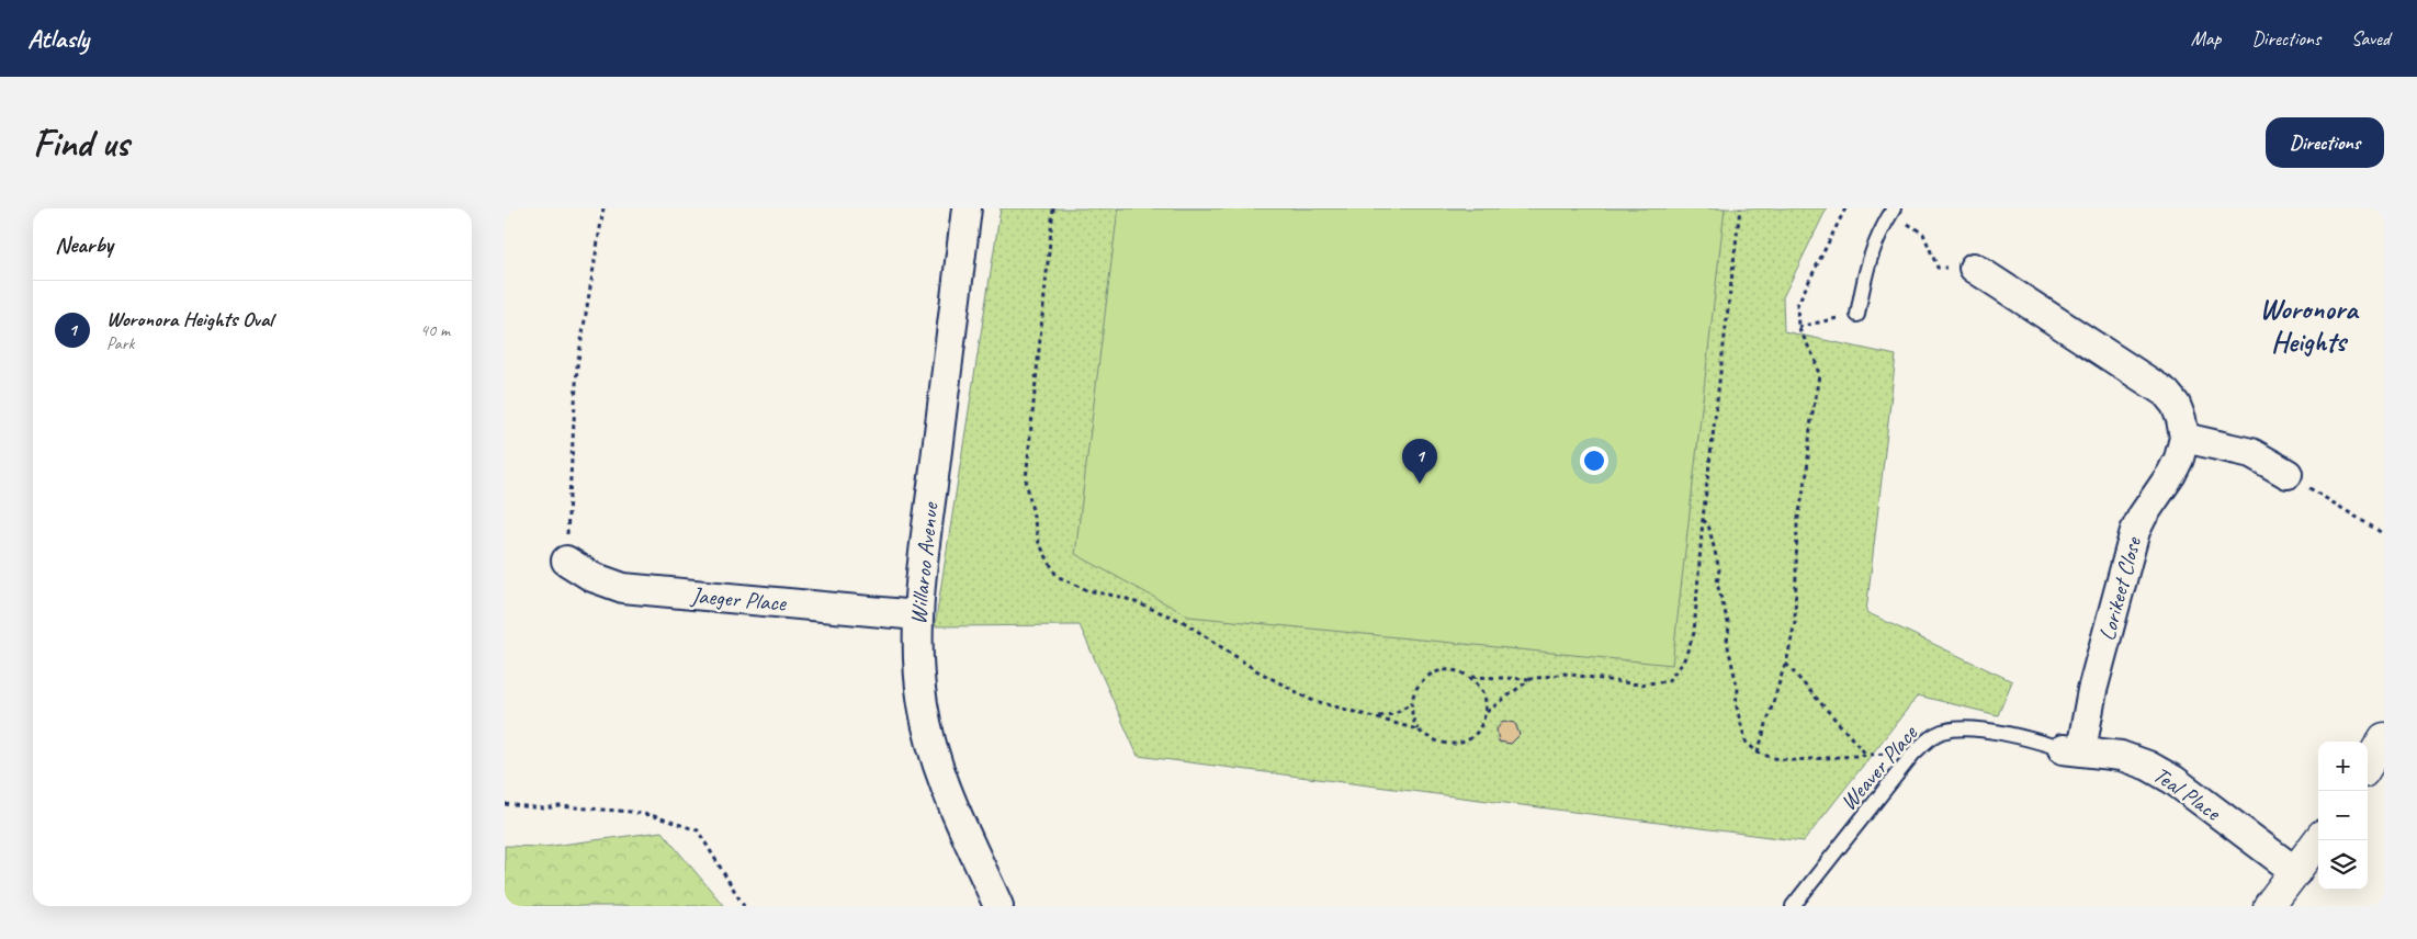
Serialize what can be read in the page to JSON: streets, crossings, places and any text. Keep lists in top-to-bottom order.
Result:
{
  "streets": {
    "street": [
      "Willaroo Avenue",
      "Lorikeet Close",
      "Jaeger Place",
      "Teal Place"
    ],
    "lane": ["Weaver Place"]
  },
  "crossings": [
    ["Willaroo Avenue", "Jaeger Place"],
    ["Lorikeet Close", "Weaver Place"],
    ["Lorikeet Close", "Teal Place"],
    ["Weaver Place", "Teal Place"]
  ],
  "districts": ["Woronora Heights"],
  "page": {
    "header": "Atlasly",
    "nav": ["Map", "Directions", "Saved"],
    "buttons": "Directions",
    "title": "Find us",
    "heading": "Nearby",
    "list": [
      {
        "mark": "1",
        "name": "Woronora Heights Oval",
        "note": "Park",
        "value": "40 m"
      }
    ],
    "pins": "1",
    "map_buttons": ["+", "−"]
  }
}
